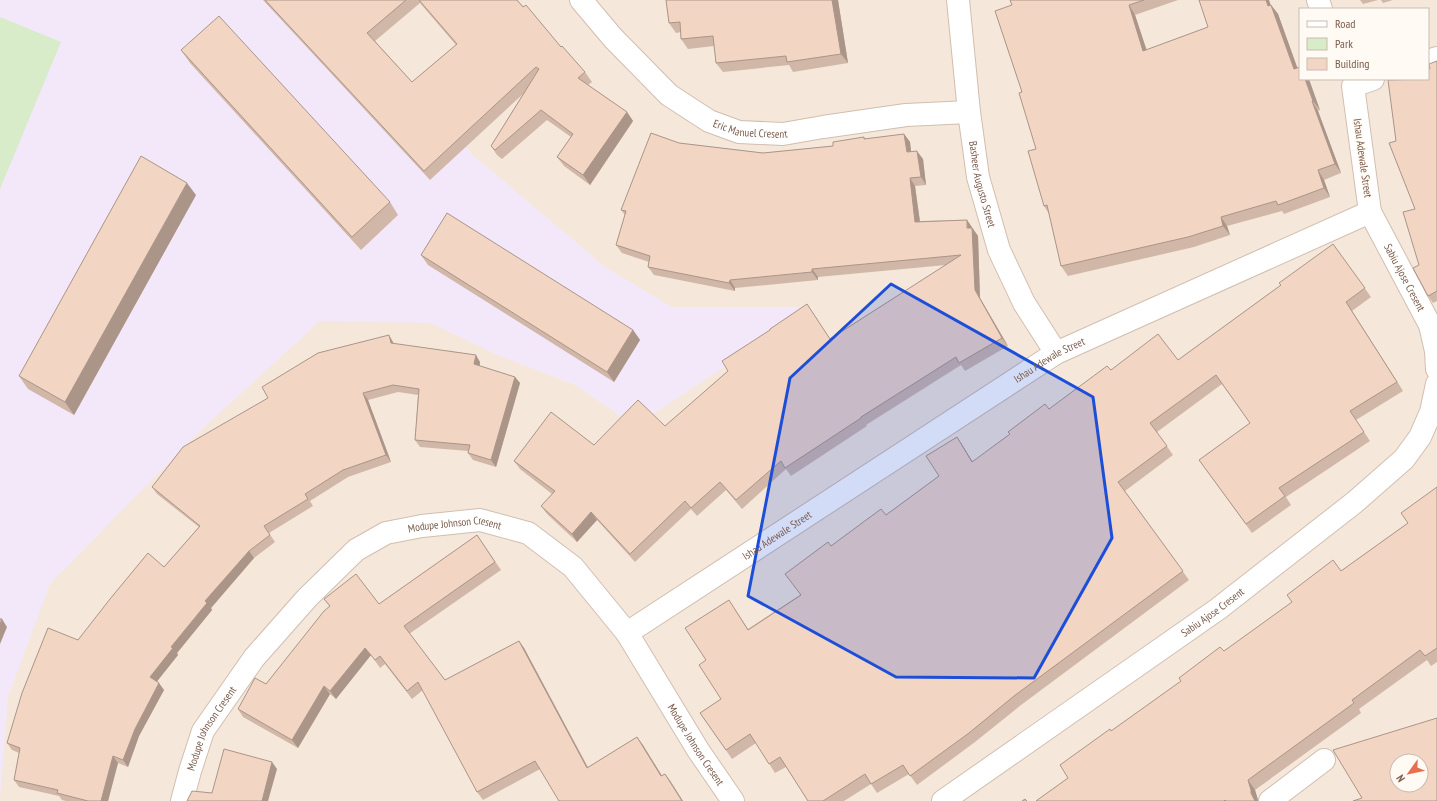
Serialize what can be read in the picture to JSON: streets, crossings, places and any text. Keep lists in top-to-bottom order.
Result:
{
  "streets": {
    "street": [
      "Eric Manuel Cresent",
      "Ishau Adewale Street",
      "Basheer Augusto Street",
      "Sabiu Ajose Cresent",
      "Modupe Johnson Cresent"
    ]
  },
  "crossings": [
    ["Eric Manuel Cresent", "Basheer Augusto Street"],
    ["Ishau Adewale Street", "Basheer Augusto Street"],
    ["Ishau Adewale Street", "Sabiu Ajose Cresent"],
    ["Ishau Adewale Street", "Modupe Johnson Cresent"]
  ],
  "legend": ["Road", "Park", "Building"],
  "north": "bottom left"
}
